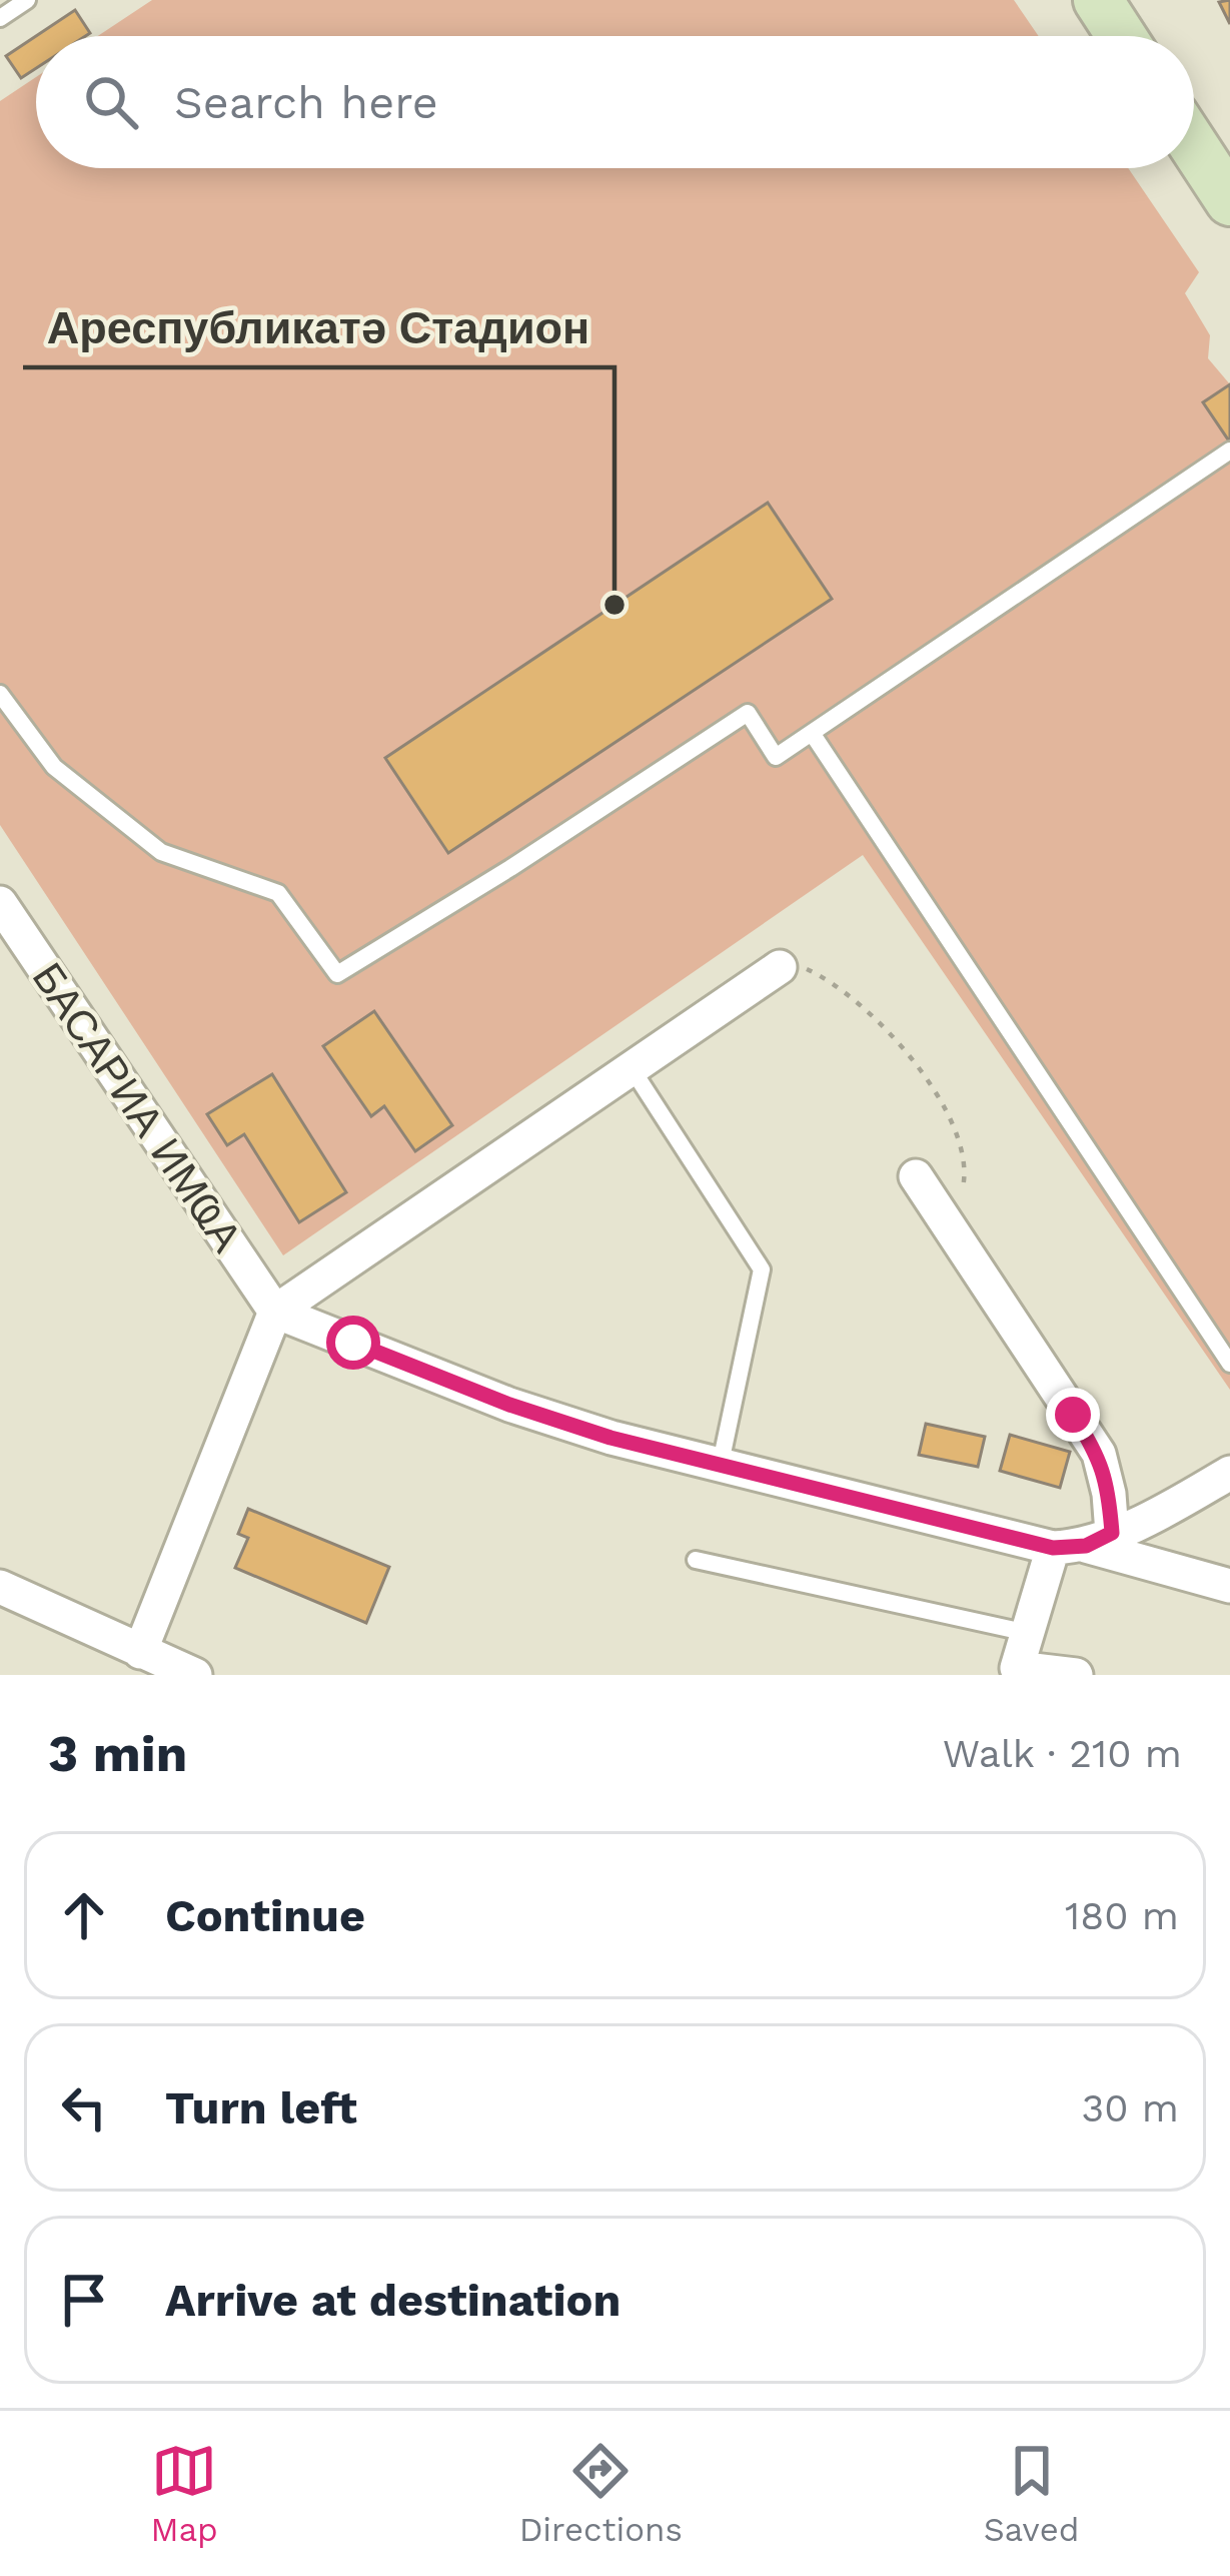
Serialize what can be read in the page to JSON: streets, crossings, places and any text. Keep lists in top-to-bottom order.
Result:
{
  "streets": {
    "street": ["БАСАРИА ИМҨА"]
  },
  "places": ["Ареспубликатә Стадион"],
  "page": {
    "search": "Search here",
    "heading": ["3 min", "Walk · 210 m"],
    "list": [
      ["Continue", "180 m"],
      ["Turn left", "30 m"],
      "Arrive at destination"
    ],
    "nav": ["Map", "Directions", "Saved"]
  }
}
